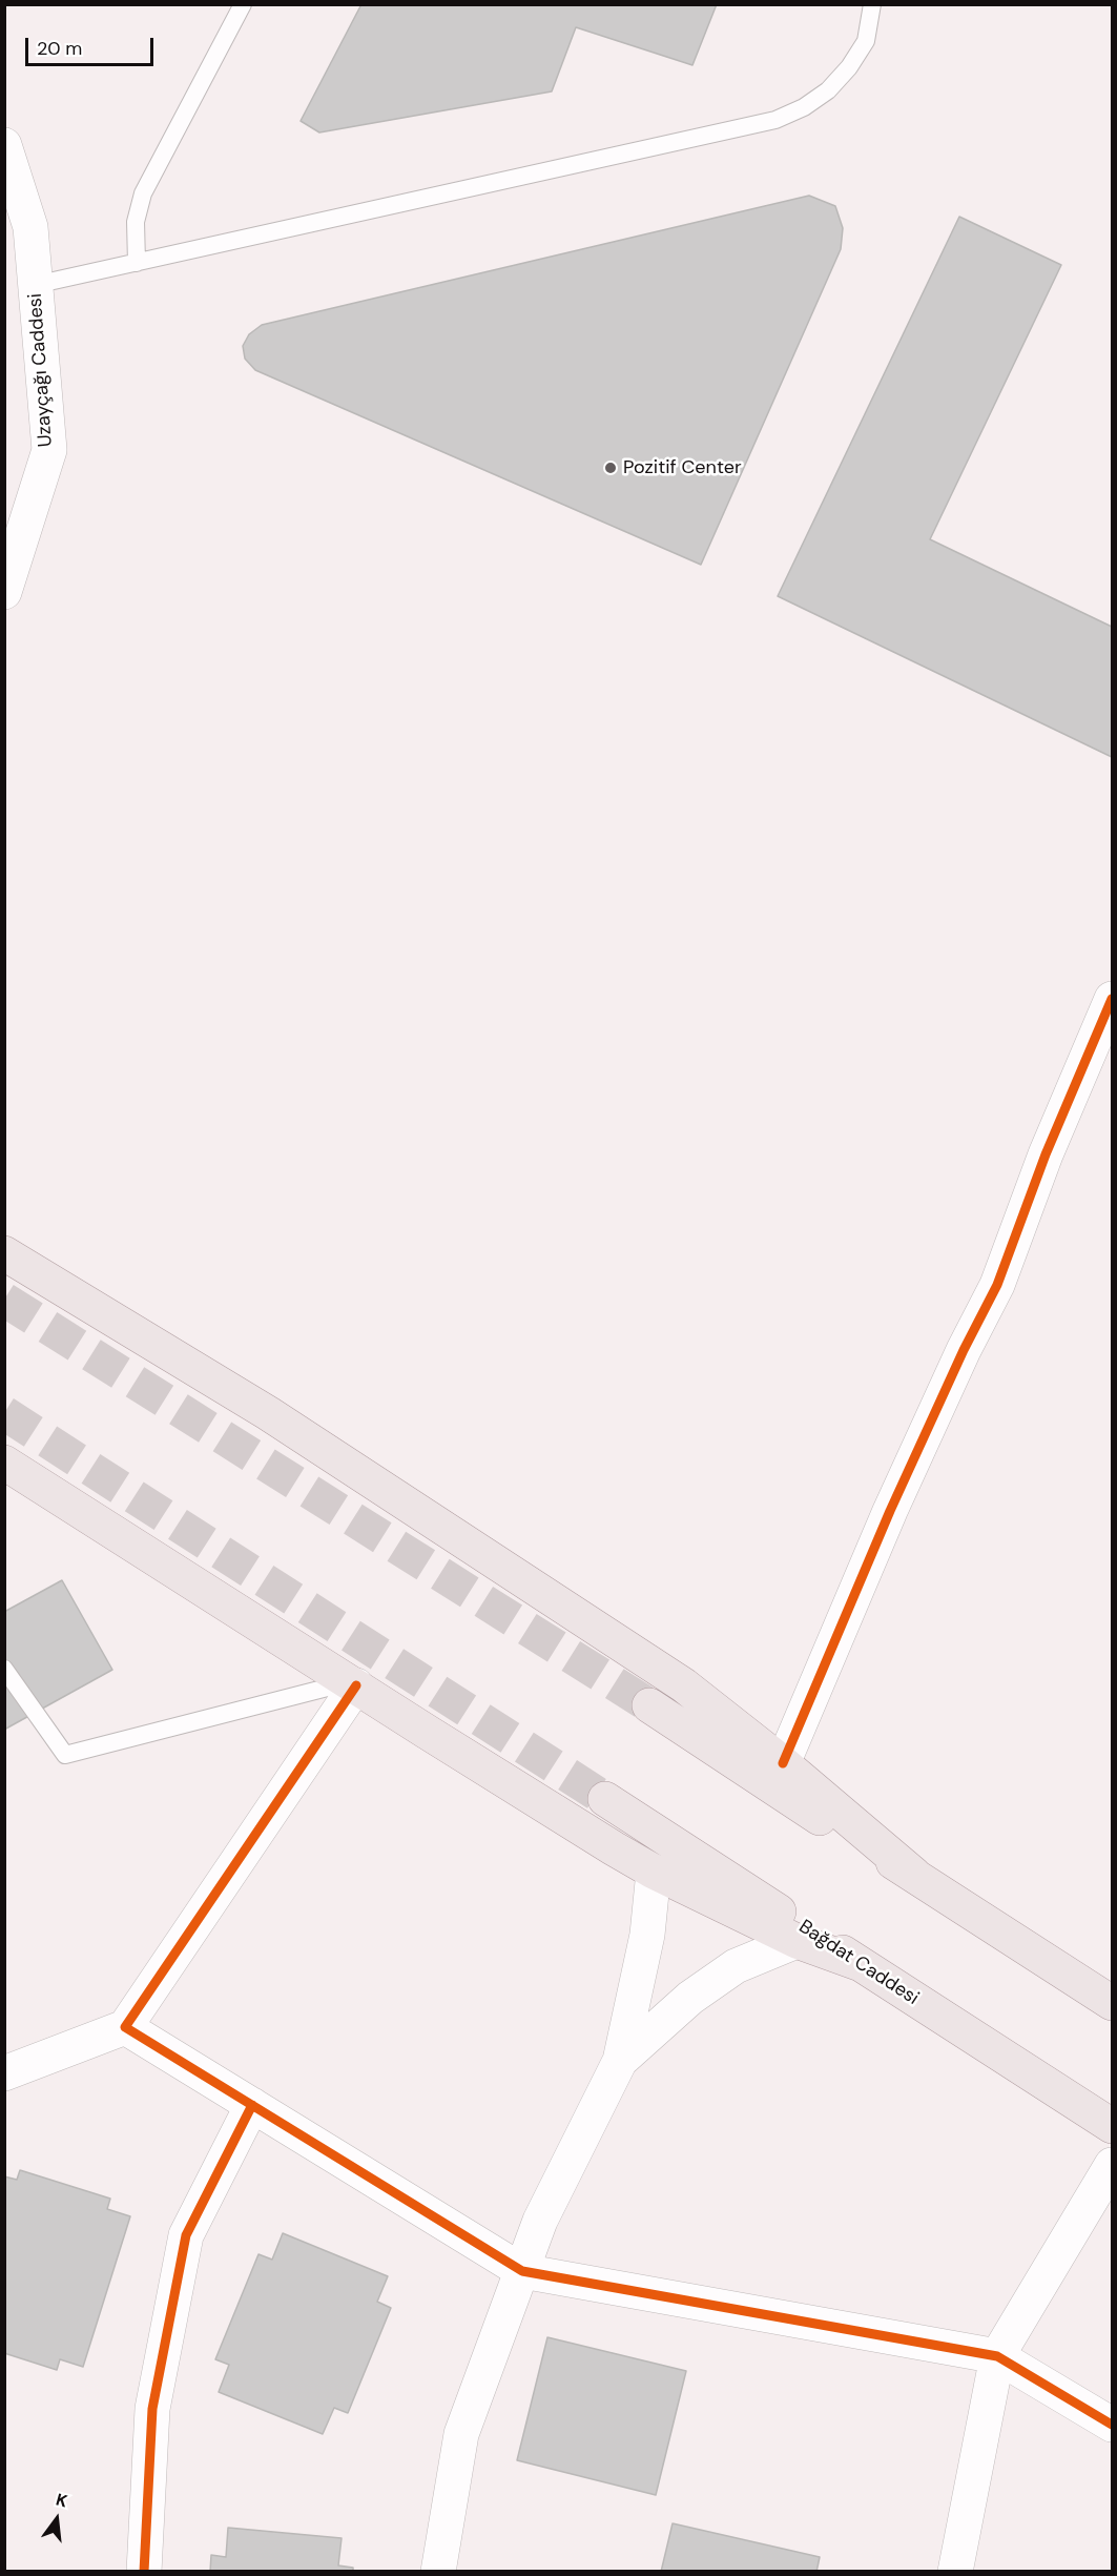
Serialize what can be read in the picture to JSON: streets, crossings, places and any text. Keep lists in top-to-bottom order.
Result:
{
  "streets": {
    "main road": ["Bağdat Caddesi"],
    "street": ["Uzayçağı Caddesi"]
  },
  "places": ["Pozitif Center"],
  "scale_bar": "20 m",
  "north": "top"
}
